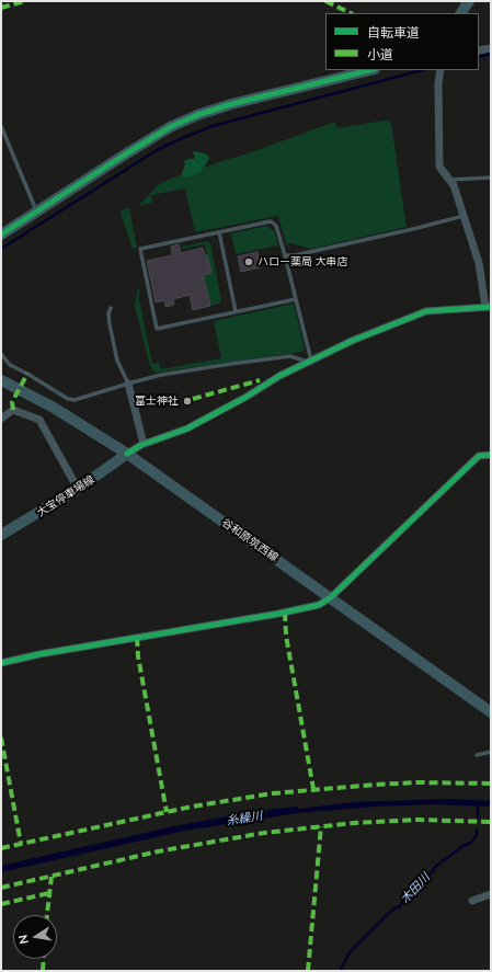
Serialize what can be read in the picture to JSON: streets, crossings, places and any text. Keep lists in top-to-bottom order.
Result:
{
  "streets": {
    "main road": ["大宝停車場線", "谷和原筑西線"]
  },
  "crossings": [
    ["大宝停車場線", "谷和原筑西線"]
  ],
  "water": ["糸繰川", "木田川"],
  "places": ["ハロー薬局 大串店", "富士神社"],
  "legend": ["自転車道", "小道"],
  "north": "left"
}
